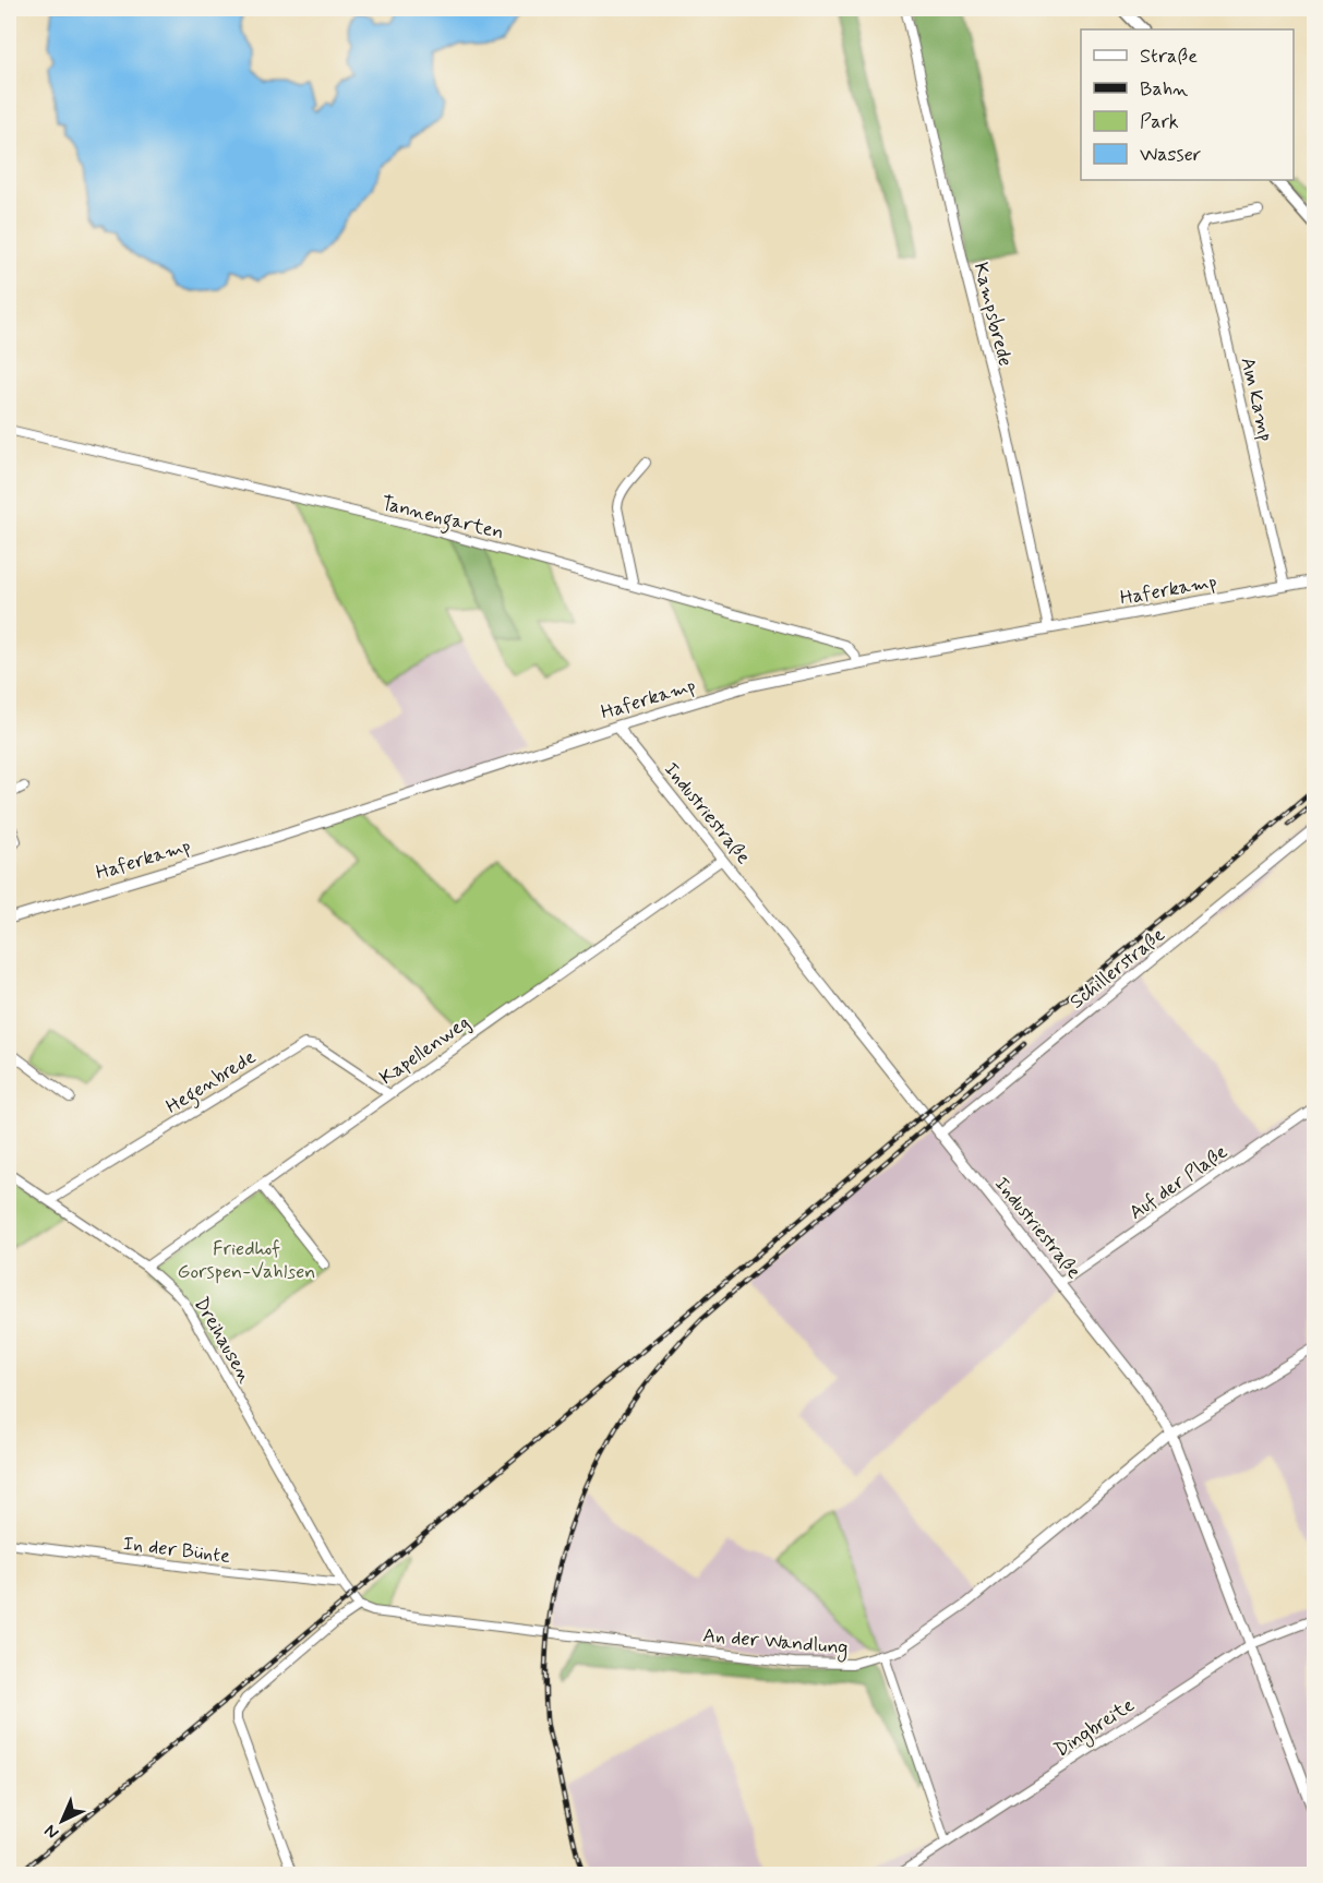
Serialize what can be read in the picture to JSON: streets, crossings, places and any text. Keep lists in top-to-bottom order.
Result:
{
  "streets": {
    "street": [
      "Kampsbrede",
      "Am Kamp",
      "Tannengarten",
      "Haferkamp",
      "Industriestraße",
      "Schillerstraße",
      "Kapellenweg",
      "Hegenbrede",
      "Auf der Plaße",
      "Dreihausen",
      "In der Bünte",
      "An der Wandlung",
      "Dingbreite"
    ]
  },
  "crossings": [
    ["Kampsbrede", "Haferkamp"],
    ["Am Kamp", "Haferkamp"],
    ["Tannengarten", "Haferkamp"],
    ["Haferkamp", "Industriestraße"],
    ["Industriestraße", "Schillerstraße"],
    ["Industriestraße", "Kapellenweg"],
    ["Industriestraße", "Auf der Plaße"],
    ["Industriestraße", "An der Wandlung"],
    ["Industriestraße", "Dingbreite"],
    ["Kapellenweg", "Hegenbrede"],
    ["Kapellenweg", "Dreihausen"],
    ["Hegenbrede", "Dreihausen"],
    ["Dreihausen", "In der Bünte"]
  ],
  "parks": ["Friedhof Gorspen-Vahlsen"],
  "legend": [
    "Straße",
    "Bahn",
    "Park",
    "Wasser"
  ],
  "north": "bottom left"
}
